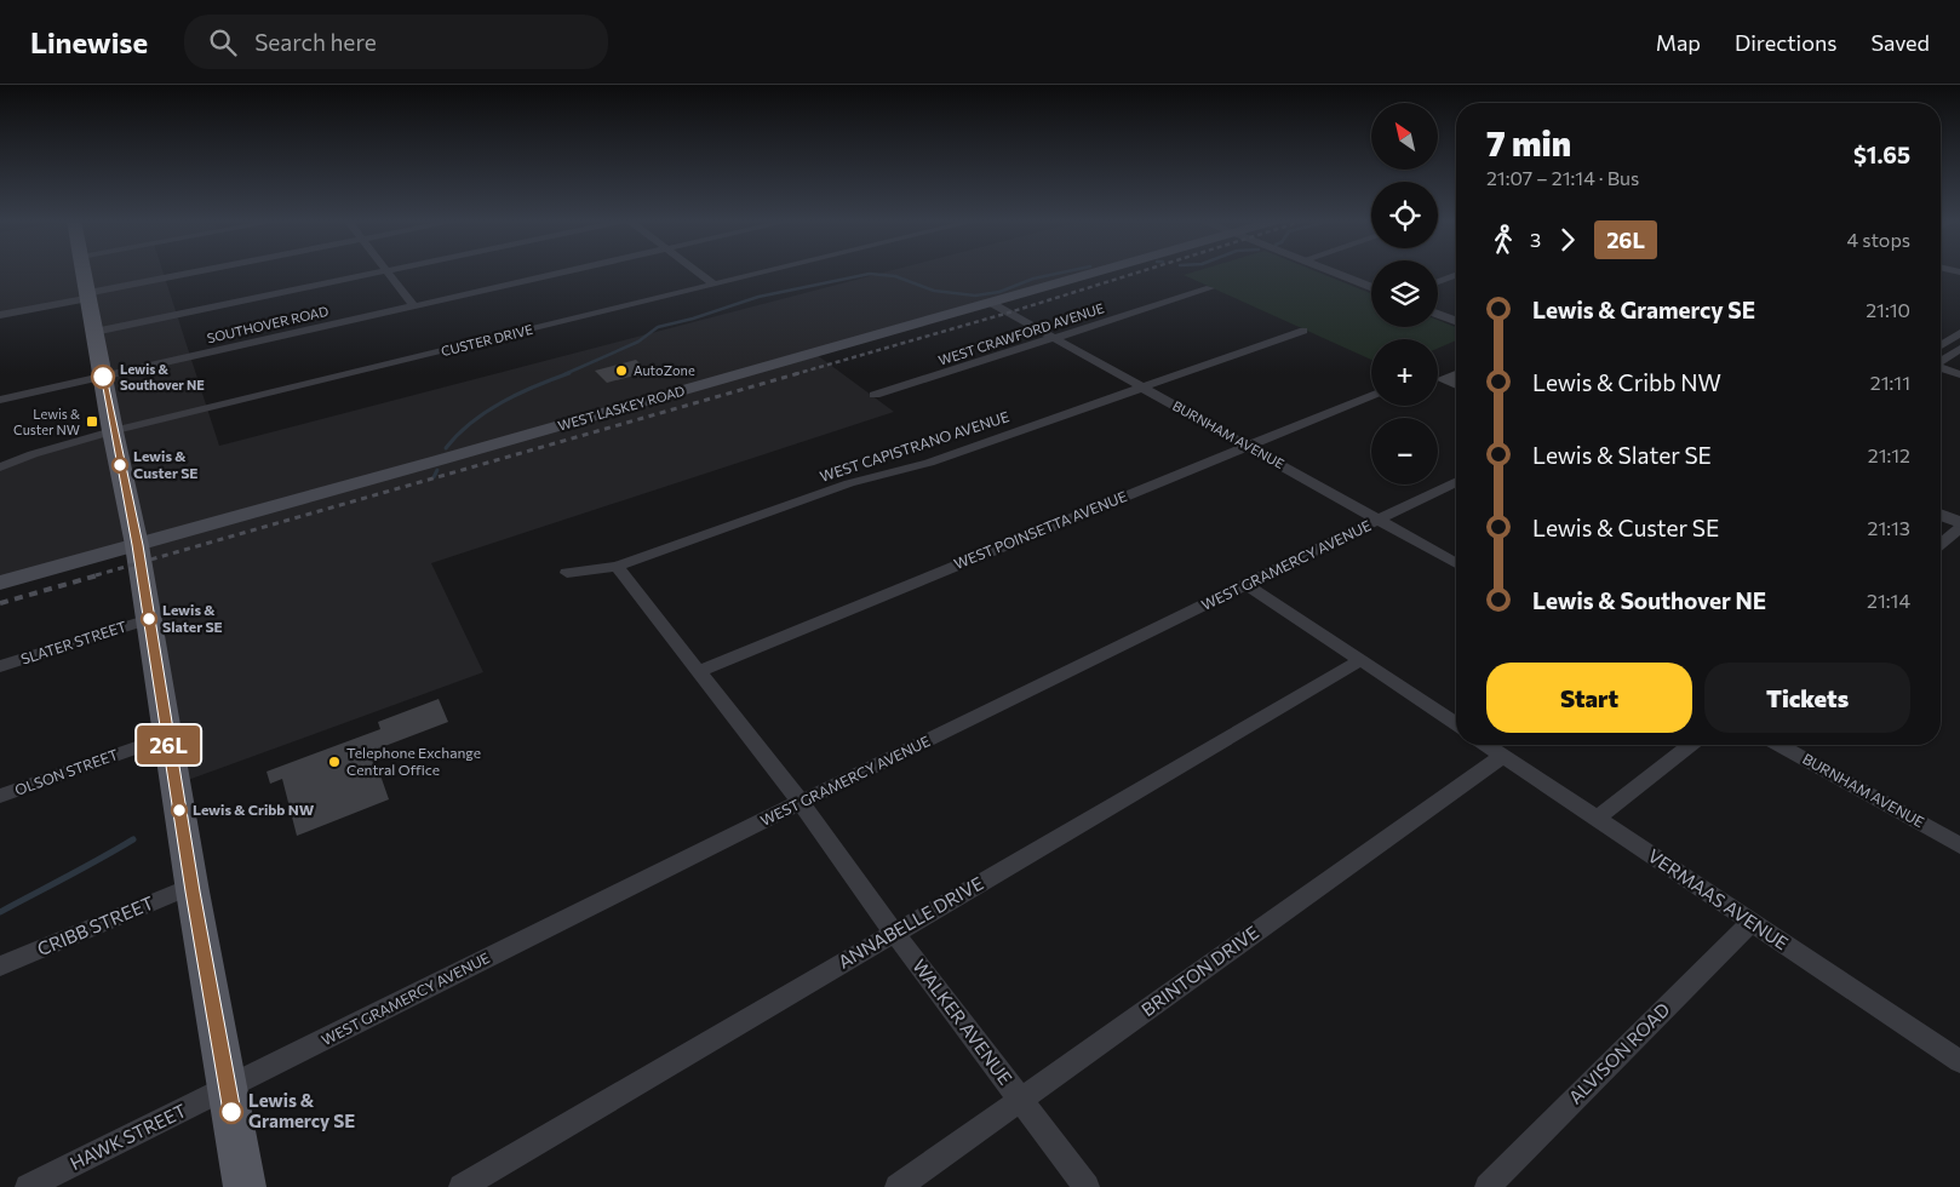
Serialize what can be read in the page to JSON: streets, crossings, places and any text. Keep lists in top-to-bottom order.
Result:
{
  "streets": {
    "main road": ["WEST LASKEY ROAD"],
    "street": [
      "SOUTHOVER ROAD",
      "WEST CRAWFORD AVENUE",
      "CUSTER DRIVE",
      "BURNHAM AVENUE",
      "WEST CAPISTRANO AVENUE",
      "WEST POINSETTA AVENUE",
      "WEST GRAMERCY AVENUE",
      "SLATER STREET",
      "OLSON STREET",
      "VERMAAS AVENUE",
      "ANNABELLE DRIVE",
      "CRIBB STREET",
      "BRINTON DRIVE",
      "WALKER AVENUE",
      "ALVISON ROAD",
      "HAWK STREET"
    ]
  },
  "crossings": [
    ["WEST CRAWFORD AVENUE", "BURNHAM AVENUE"],
    ["WEST LASKEY ROAD", "BURNHAM AVENUE"],
    ["BURNHAM AVENUE", "WEST CAPISTRANO AVENUE"],
    ["BURNHAM AVENUE", "WEST POINSETTA AVENUE"],
    ["BURNHAM AVENUE", "WEST GRAMERCY AVENUE"],
    ["WEST CAPISTRANO AVENUE", "WALKER AVENUE"],
    ["WEST POINSETTA AVENUE", "WALKER AVENUE"],
    ["WEST GRAMERCY AVENUE", "WALKER AVENUE"],
    ["WEST GRAMERCY AVENUE", "HAWK STREET"],
    ["VERMAAS AVENUE", "BRINTON DRIVE"],
    ["VERMAAS AVENUE", "ALVISON ROAD"],
    ["ANNABELLE DRIVE", "WALKER AVENUE"],
    ["BRINTON DRIVE", "WALKER AVENUE"]
  ],
  "places": {
    "other": [
      "AutoZone",
      "Lewis & Southover NE",
      "Lewis & Custer SE",
      "Lewis & Slater SE",
      "Telephone Exchange Central Office",
      "Lewis & Cribb NW",
      "Lewis & Gramercy SE"
    ],
    "transit": ["Lewis & Custer NW"]
  },
  "lines": ["bus line 26L"],
  "north": "top left",
  "page": {
    "header": "Linewise",
    "search": "Search here",
    "nav": ["Map", "Directions", "Saved"],
    "on_map": "26L",
    "map_buttons": ["+", "−"],
    "heading": ["7 min", "21:07 – 21:14 · Bus", "$1.65"],
    "legs": ["3", "26L", "4 stops"],
    "list": [
      {
        "name": "Lewis & Gramercy SE",
        "value": "21:10"
      },
      {
        "name": "Lewis & Cribb NW",
        "value": "21:11"
      },
      {
        "name": "Lewis & Slater SE",
        "value": "21:12"
      },
      {
        "name": "Lewis & Custer SE",
        "value": "21:13"
      },
      {
        "name": "Lewis & Southover NE",
        "value": "21:14"
      }
    ],
    "buttons": ["Start", "Tickets"]
  }
}
